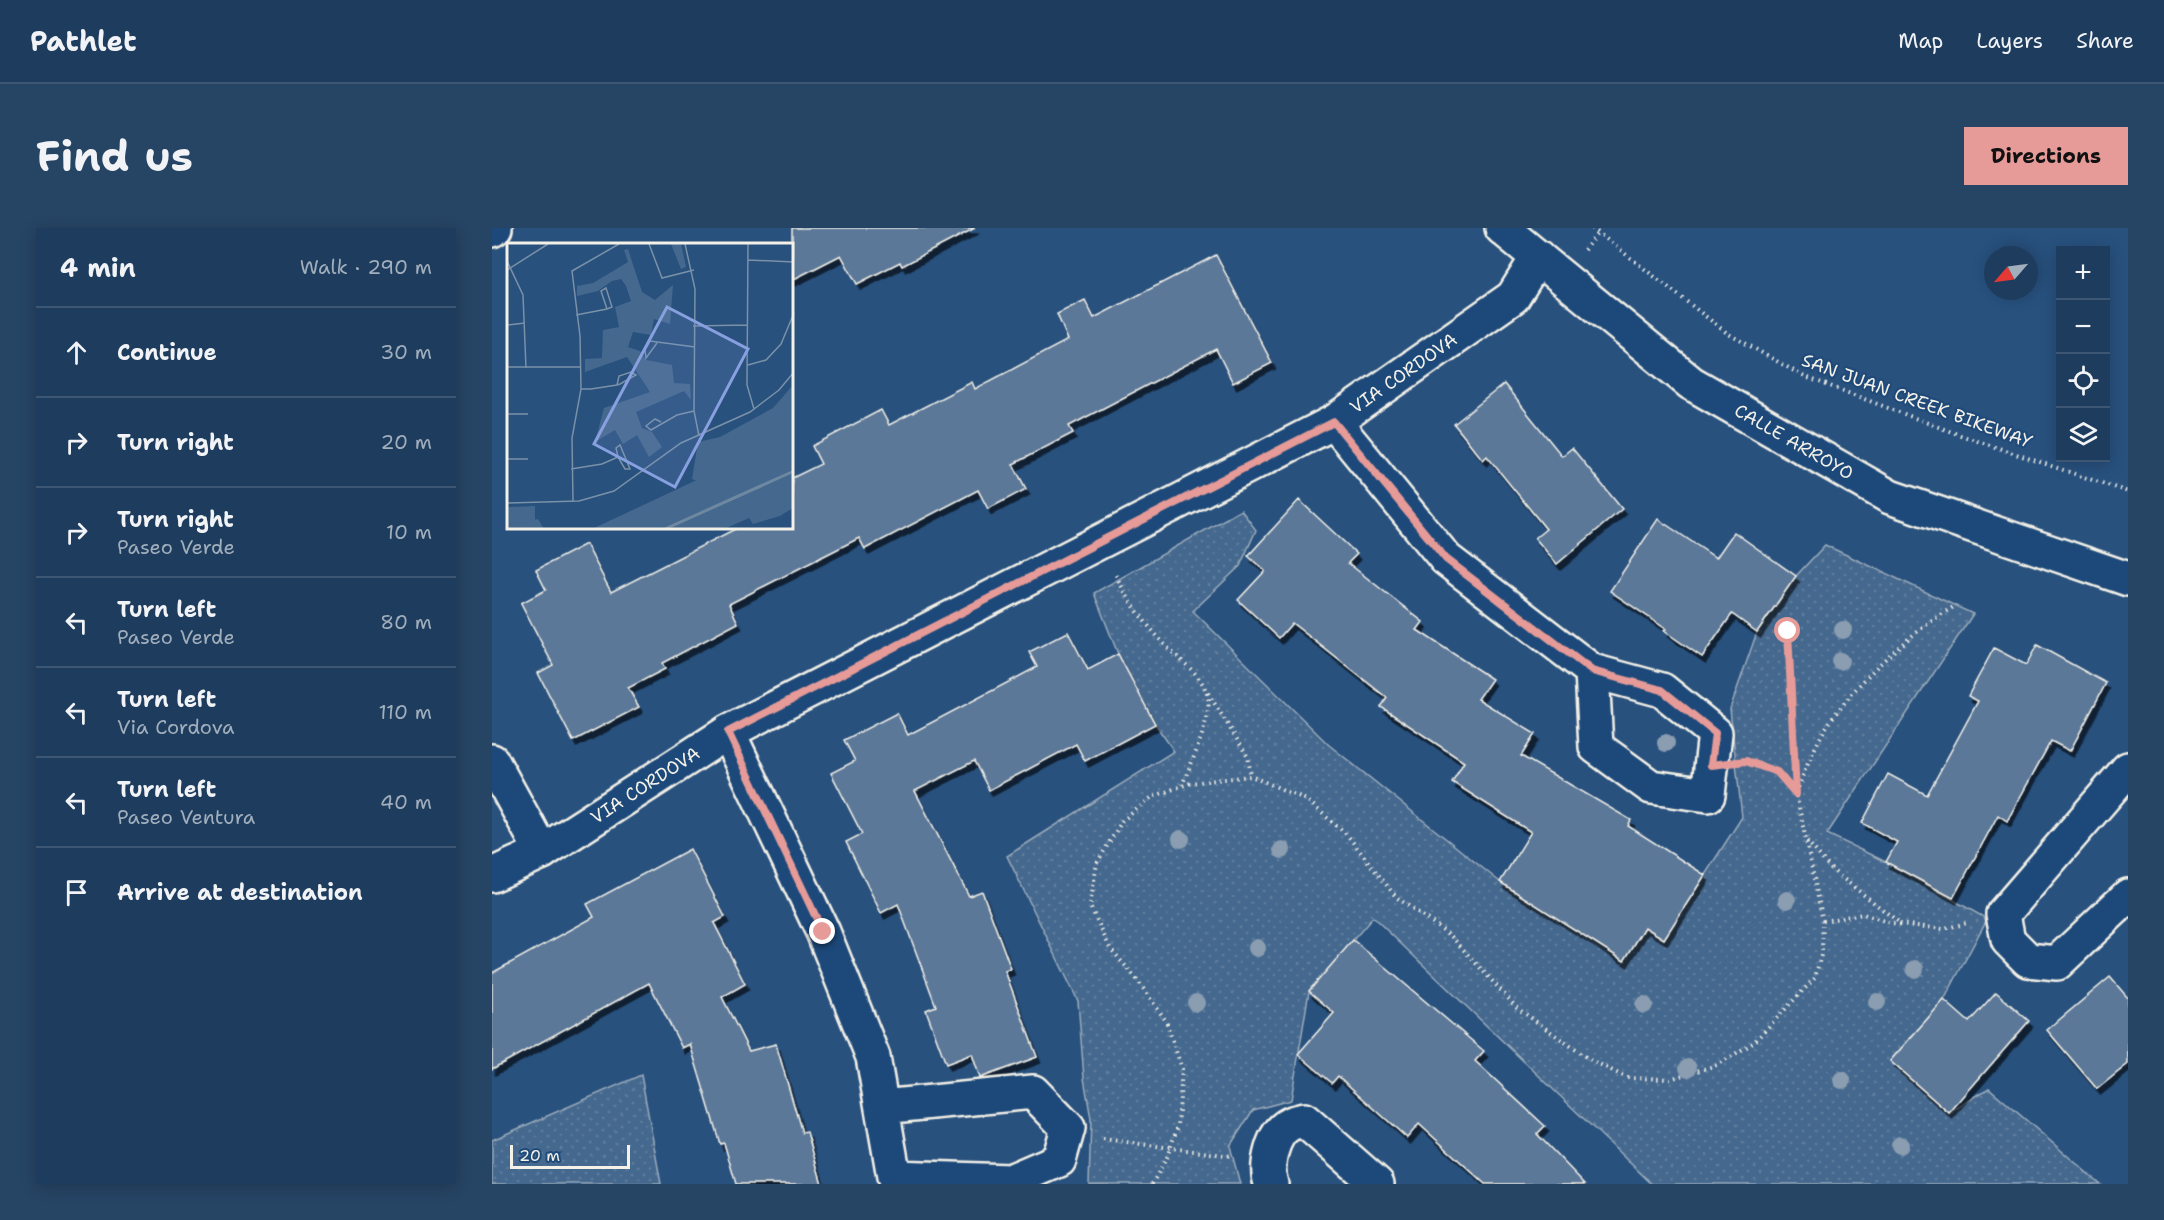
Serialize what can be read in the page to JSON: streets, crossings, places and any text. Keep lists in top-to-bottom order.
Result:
{
  "streets": {
    "street": ["VIA CORDOVA", "CALLE ARROYO"],
    "path": ["SAN JUAN CREEK BIKEWAY"]
  },
  "crossings": [
    ["VIA CORDOVA", "CALLE ARROYO"]
  ],
  "scale_bar": "20 m",
  "north": "bottom left",
  "page": {
    "header": "Pathlet",
    "nav": ["Map", "Layers", "Share"],
    "buttons": "Directions",
    "title": "Find us",
    "heading": ["4 min", "Walk · 290 m"],
    "map_buttons": ["+", "−"],
    "list": [
      ["Continue", "30 m"],
      ["Turn right", "20 m"],
      ["Turn right", "Paseo Verde", "10 m"],
      ["Turn left", "Paseo Verde", "80 m"],
      ["Turn left", "Via Cordova", "110 m"],
      ["Turn left", "Paseo Ventura", "40 m"],
      "Arrive at destination"
    ],
    "scale": "20 m"
  }
}
